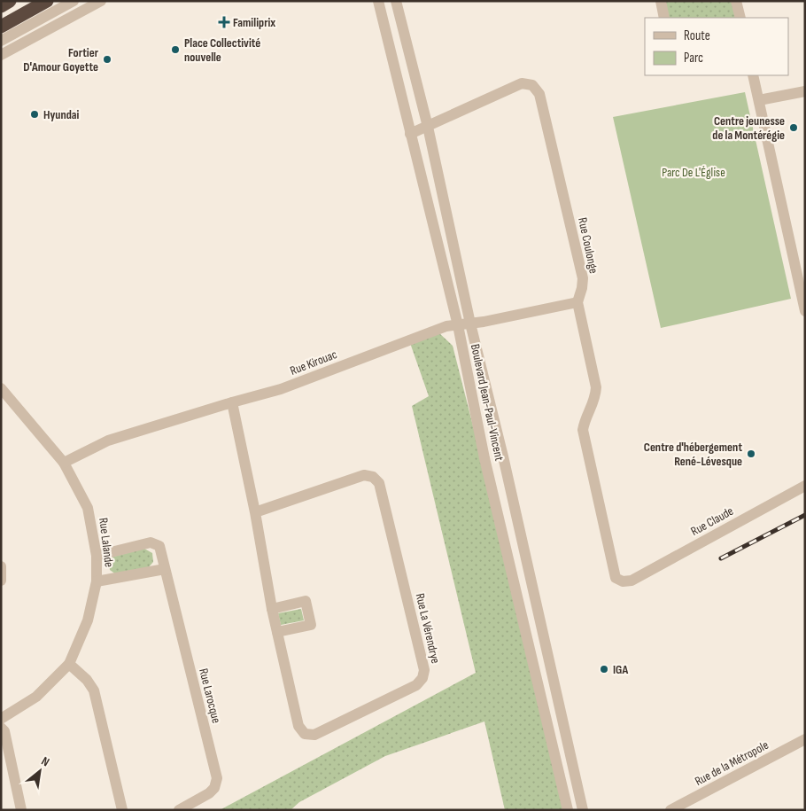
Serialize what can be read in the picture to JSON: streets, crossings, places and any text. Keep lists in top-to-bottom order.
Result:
{
  "streets": {
    "street": [
      "Rue Coulonge",
      "Rue Kirouac",
      "Boulevard Jean-Paul-Vincent",
      "Rue Claude",
      "Rue Lalande",
      "Rue La Vérendrye",
      "Rue Larocque",
      "Rue de la Métropole"
    ]
  },
  "crossings": [
    ["Rue Coulonge", "Rue Kirouac"],
    ["Rue Coulonge", "Boulevard Jean-Paul-Vincent"],
    ["Rue Coulonge", "Rue Claude"],
    ["Rue Kirouac", "Boulevard Jean-Paul-Vincent"],
    ["Rue Kirouac", "Rue Lalande"],
    ["Rue Kirouac", "Rue La Vérendrye"],
    ["Rue Lalande", "Rue Larocque"]
  ],
  "parks": ["Parc De L'Église"],
  "places": {
    "health": ["Familiprix"],
    "other": [
      "Place Collectivité nouvelle",
      "Fortier D'Amour Goyette",
      "Hyundai",
      "Centre jeunesse de la Montérégie",
      "Centre d'hébergement René-Lévesque",
      "IGA"
    ]
  },
  "legend": ["Route", "Parc"],
  "north": "top right"
}
